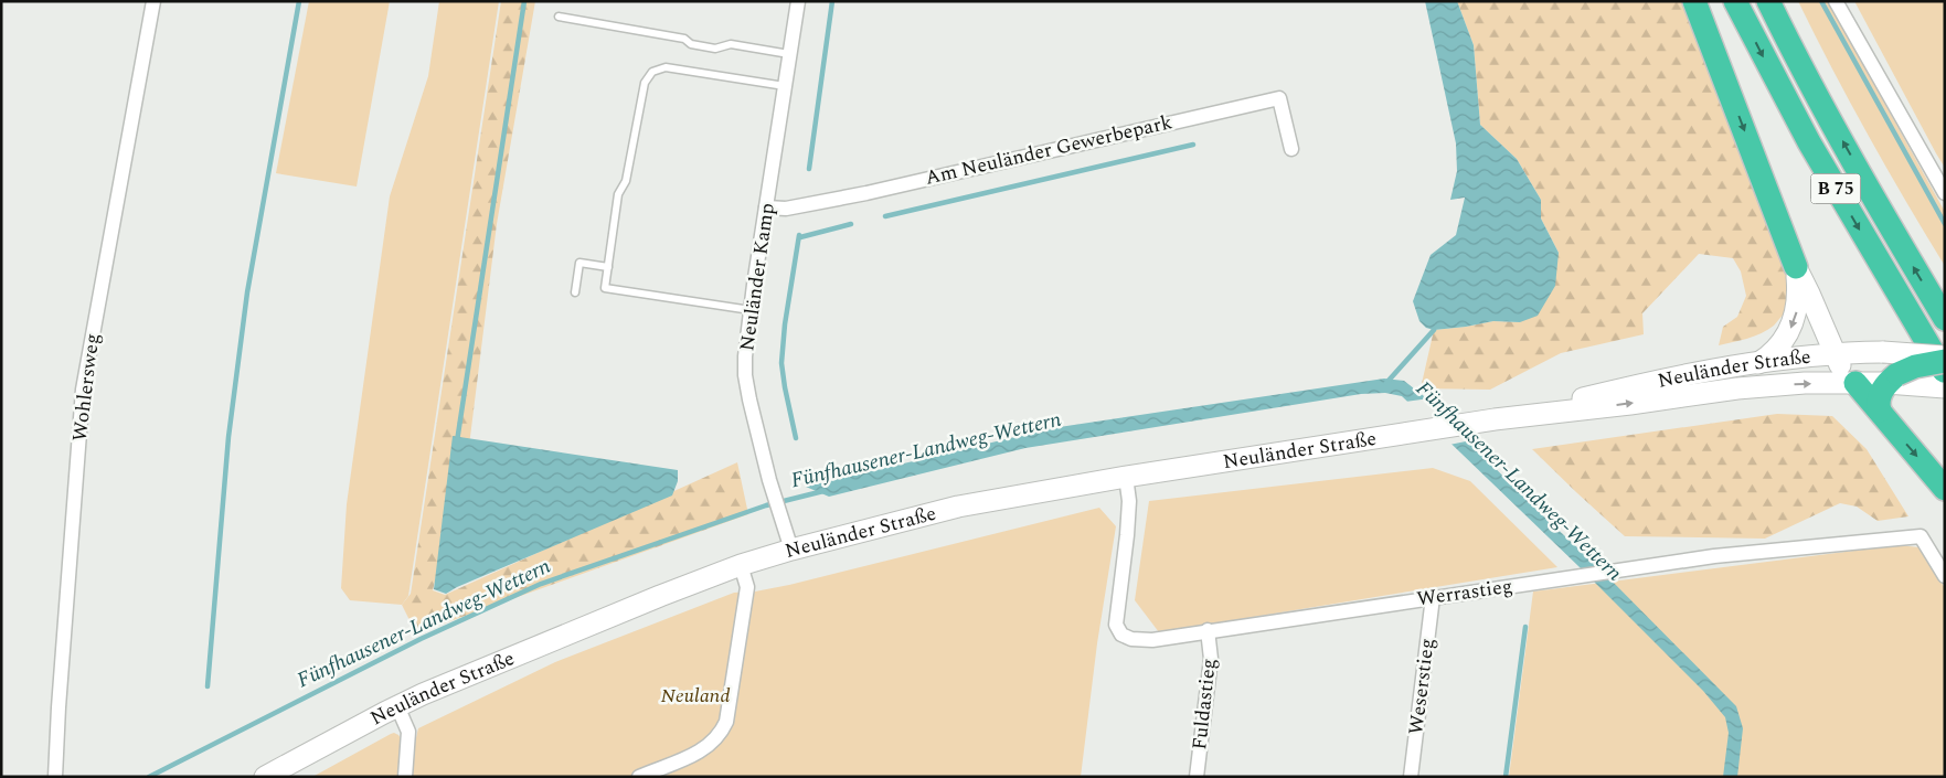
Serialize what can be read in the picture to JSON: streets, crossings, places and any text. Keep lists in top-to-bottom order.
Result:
{
  "streets": {
    "highway": ["B 75"],
    "main road": ["Neuländer Straße"],
    "street": [
      "Am Neuländer Gewerbepark",
      "Neuländer Kamp",
      "Wohlersweg",
      "Werrastieg",
      "Weserstieg",
      "Fuldastieg"
    ]
  },
  "crossings": [
    ["Am Neuländer Gewerbepark", "Neuländer Kamp"],
    ["Neuländer Kamp", "Neuländer Straße"],
    ["Neuländer Straße", "Werrastieg"],
    ["Werrastieg", "Weserstieg"],
    ["Werrastieg", "Fuldastieg"]
  ],
  "water": ["Fünfhausener-Landweg-Wettern"],
  "parks": ["Neuland"]
}
